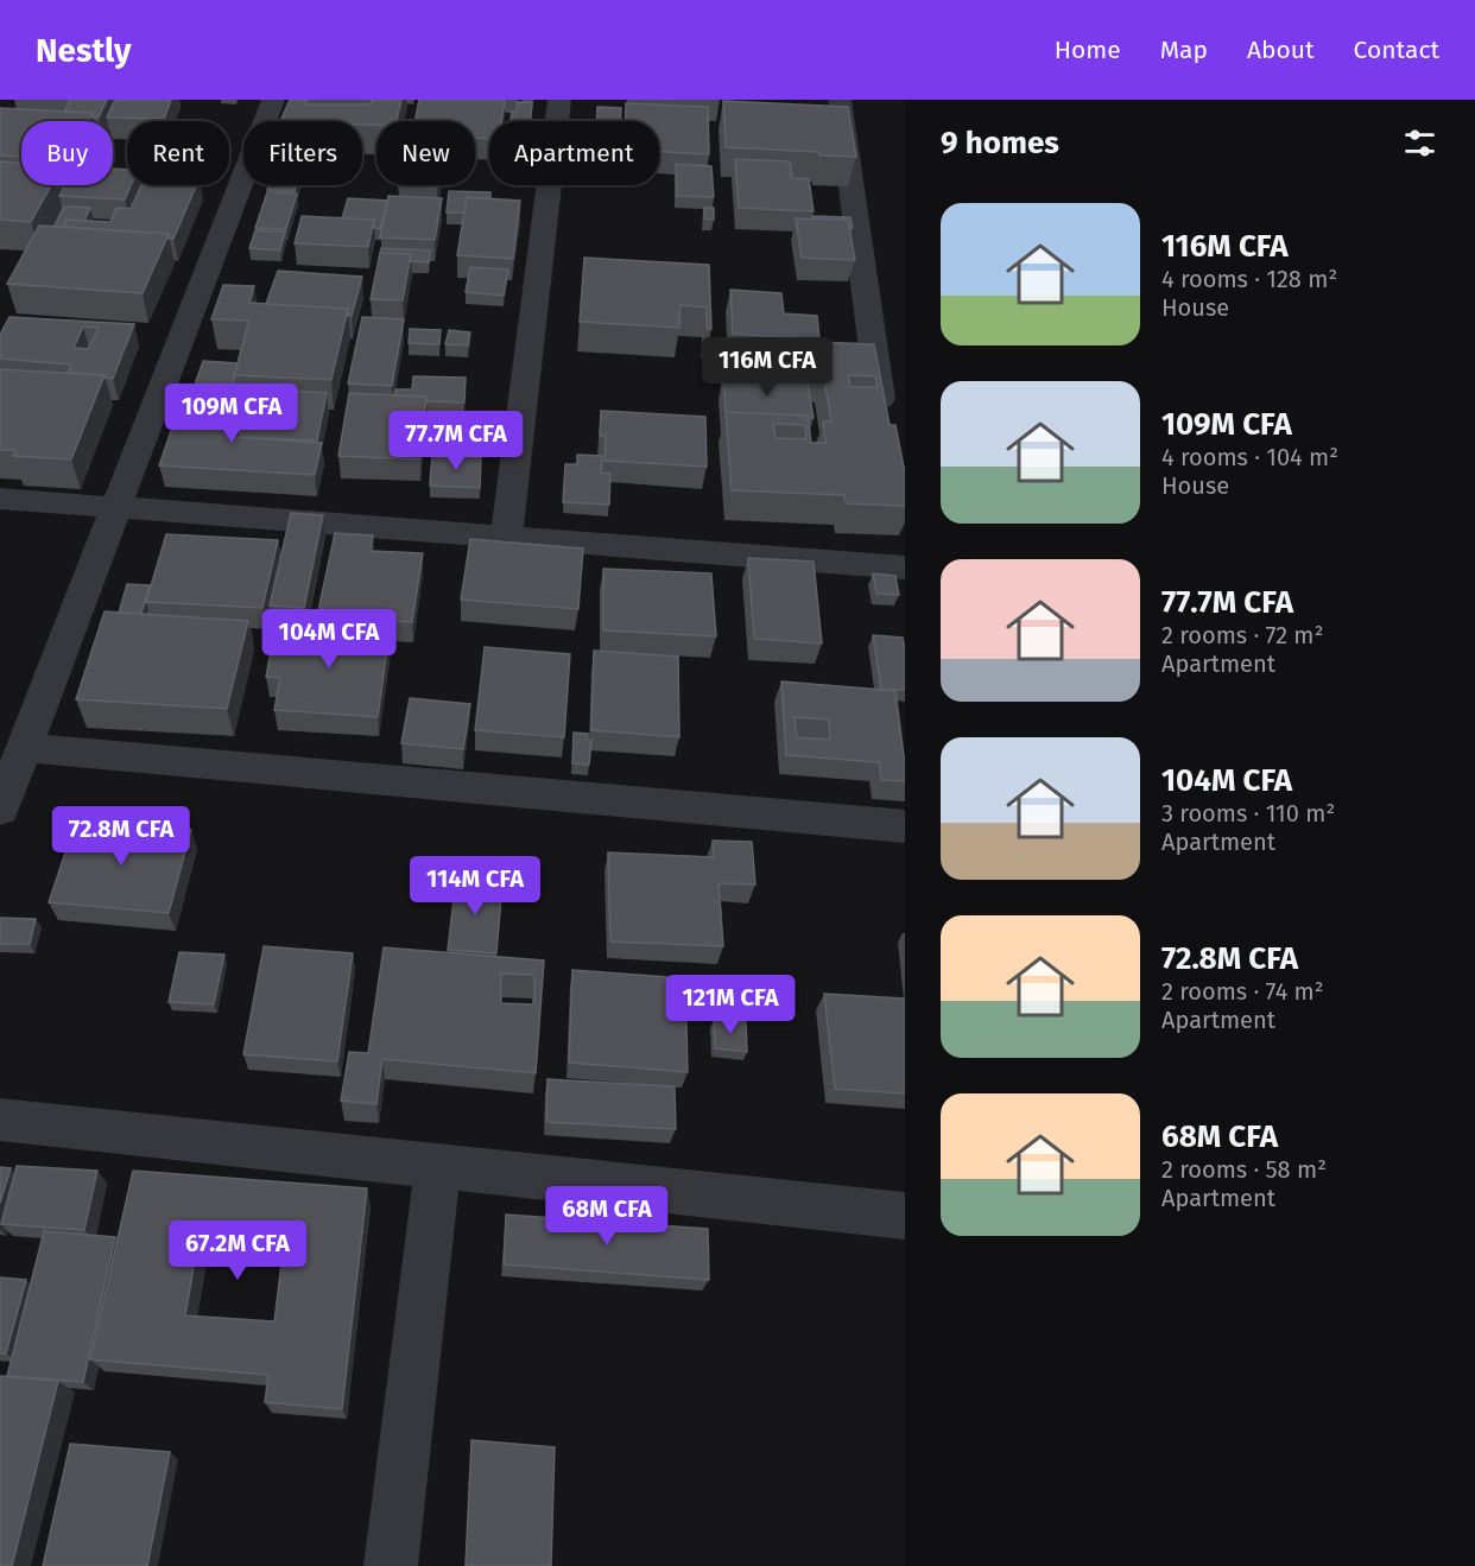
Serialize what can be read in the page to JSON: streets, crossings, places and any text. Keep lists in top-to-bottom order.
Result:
{
  "page": {
    "header": "Nestly",
    "nav": [
      "Home",
      "Map",
      "About",
      "Contact"
    ],
    "heading": "9 homes",
    "chip": [
      "Buy",
      "Rent",
      "Filters",
      "New",
      "Apartment"
    ],
    "list": [
      {
        "name": "116M CFA",
        "note": "4 rooms · 128 m² · House"
      },
      {
        "name": "109M CFA",
        "note": "4 rooms · 104 m² · House"
      },
      {
        "name": "77.7M CFA",
        "note": "2 rooms · 72 m² · Apartment"
      },
      {
        "name": "104M CFA",
        "note": "3 rooms · 110 m² · Apartment"
      },
      {
        "name": "72.8M CFA",
        "note": "2 rooms · 74 m² · Apartment"
      },
      {
        "name": "68M CFA",
        "note": "2 rooms · 58 m² · Apartment"
      }
    ],
    "price": [
      "116M CFA",
      "109M CFA",
      "77.7M CFA",
      "104M CFA",
      "72.8M CFA",
      "114M CFA",
      "121M CFA",
      "68M CFA",
      "67.2M CFA"
    ]
  }
}
